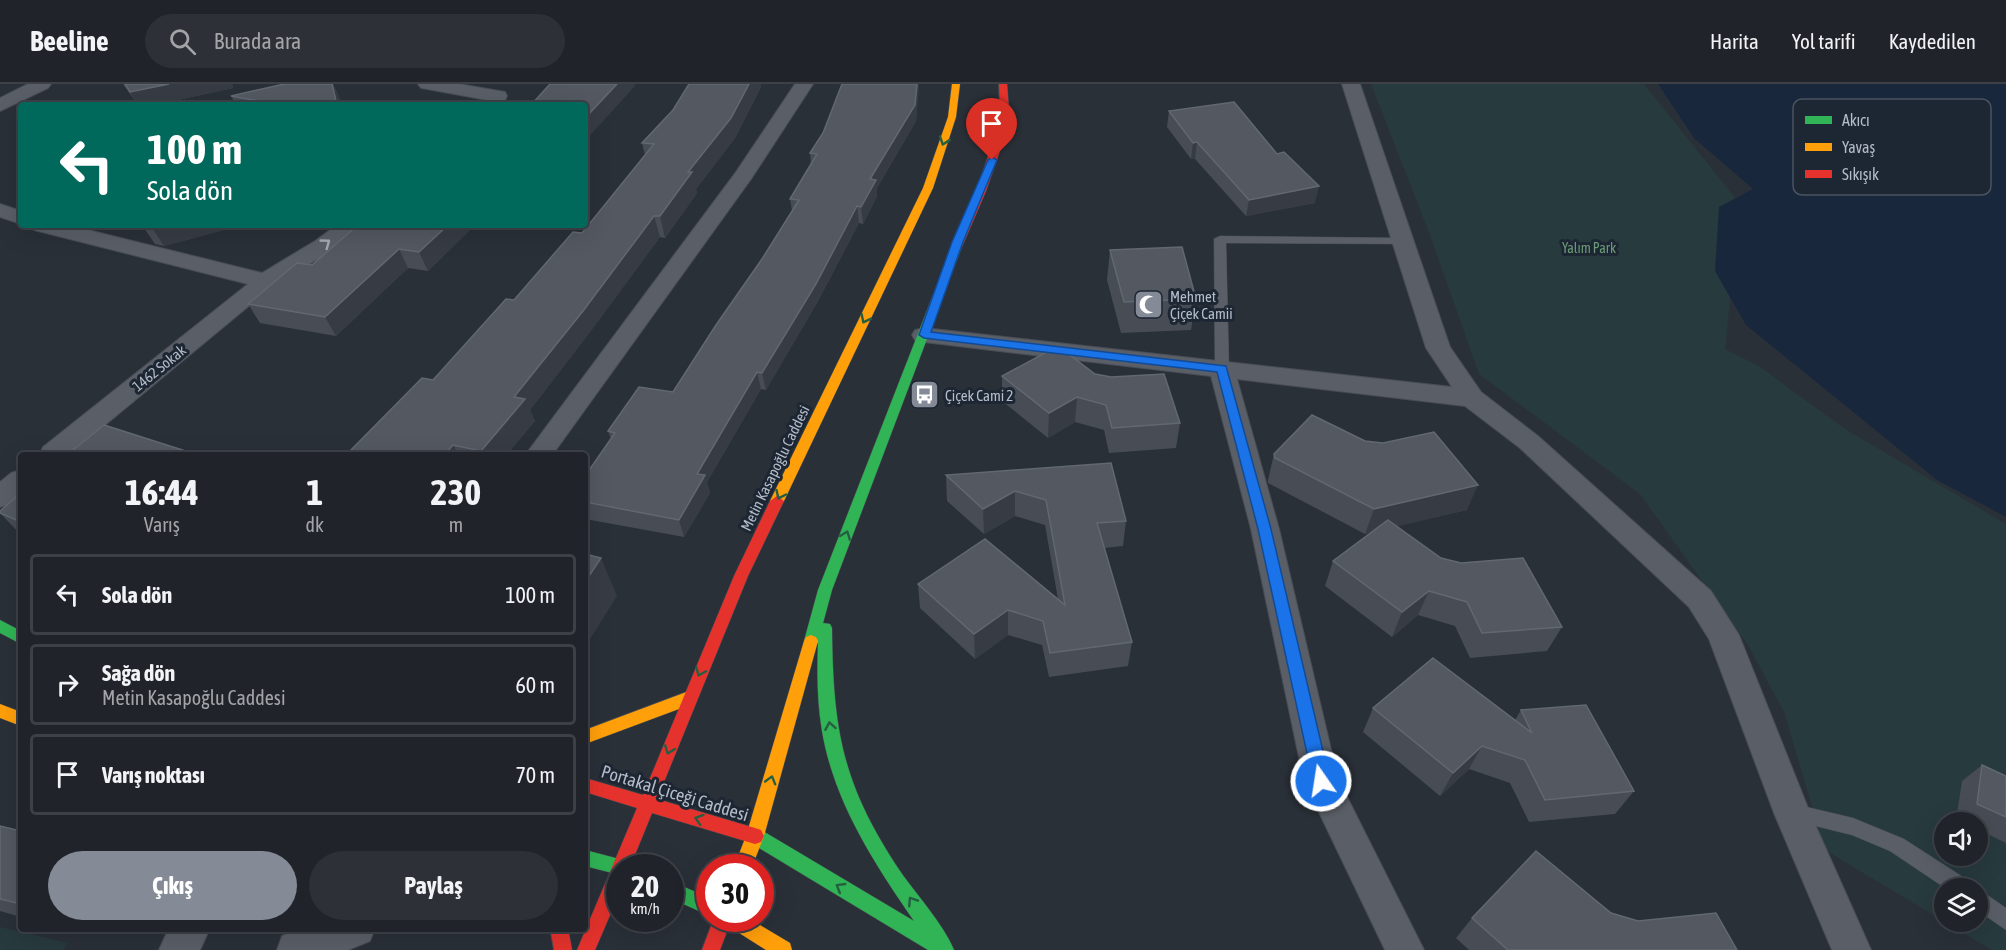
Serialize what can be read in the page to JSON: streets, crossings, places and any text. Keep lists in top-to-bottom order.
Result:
{
  "streets": {
    "main road": ["Metin Kasapoğlu Caddesi", "Portakal Çiceği Caddesi"],
    "street": ["1462 Sokak"]
  },
  "crossings": [
    ["Metin Kasapoğlu Caddesi", "Portakal Çiceği Caddesi"]
  ],
  "one_way": ["Portakal Çiceği Caddesi"],
  "parks": ["Yalım Park"],
  "places": {
    "mosque": ["Mehmet Çiçek Camii"],
    "bus stop": ["Çiçek Cami 2"]
  },
  "legend": ["Akıcı", "Yavaş", "Sıkışık"],
  "page": {
    "header": "Beeline",
    "search": "Burada ara",
    "nav": ["Harita", "Yol tarifi", "Kaydedilen"],
    "turn": ["100 m", "Sola dön"],
    "eta": [
      "16:44",
      "Varış",
      "1",
      "dk",
      "230",
      "m"
    ],
    "list": [
      {
        "name": "Sola dön",
        "value": "100 m"
      },
      {
        "name": "Sağa dön",
        "note": "Metin Kasapoğlu Caddesi",
        "value": "60 m"
      },
      {
        "name": "Varış noktası",
        "value": "70 m"
      }
    ],
    "buttons": ["Çıkış", "Paylaş"],
    "speed": "20 km/h",
    "limit": "30"
  }
}
